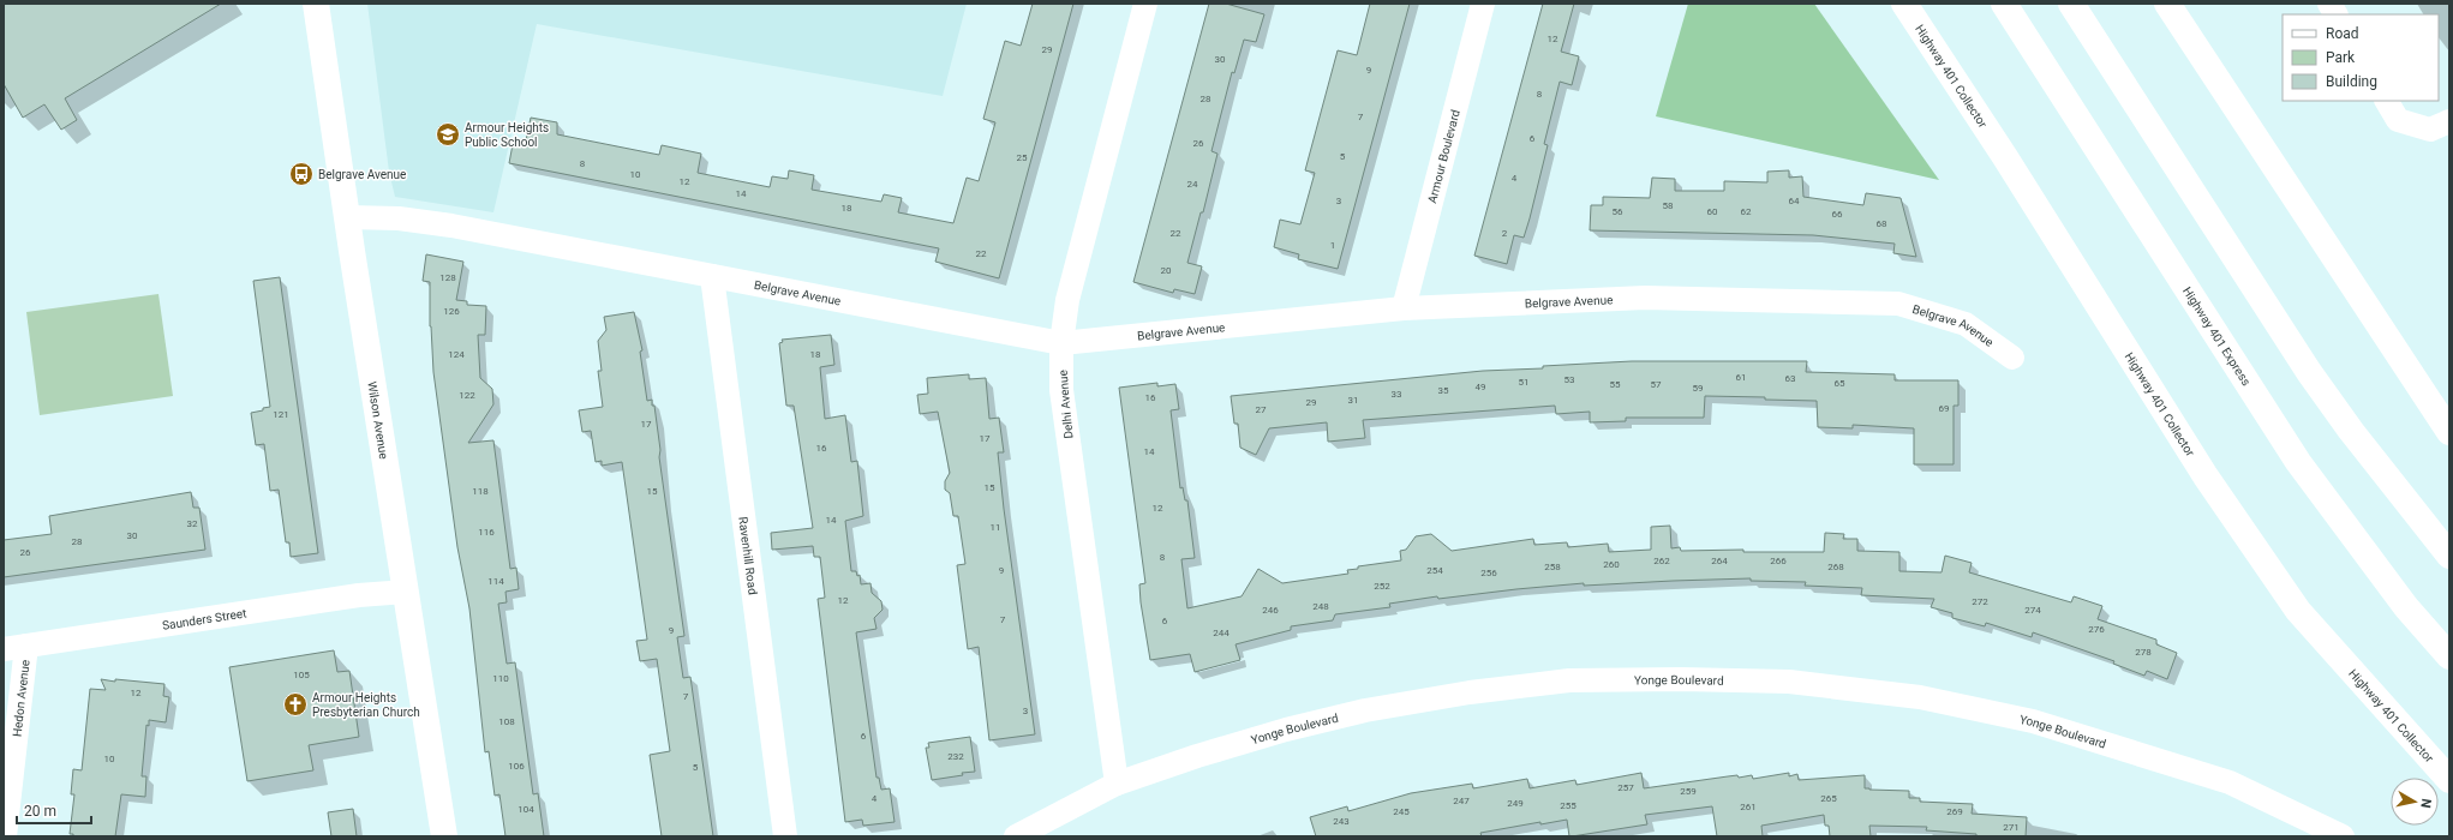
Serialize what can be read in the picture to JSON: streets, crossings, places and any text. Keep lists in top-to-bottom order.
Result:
{
  "streets": {
    "main road": ["Highway 401 Collector", "Highway 401 Express", "Wilson Avenue"],
    "street": [
      "Armour Boulevard",
      "Belgrave Avenue",
      "Delhi Avenue",
      "Ravenhill Road",
      "Saunders Street",
      "Yonge Boulevard",
      "Hedon Avenue"
    ]
  },
  "crossings": [
    ["Armour Boulevard", "Belgrave Avenue"],
    ["Belgrave Avenue", "Delhi Avenue"],
    ["Belgrave Avenue", "Wilson Avenue"],
    ["Belgrave Avenue", "Ravenhill Road"],
    ["Delhi Avenue", "Yonge Boulevard"],
    ["Wilson Avenue", "Saunders Street"],
    ["Saunders Street", "Hedon Avenue"]
  ],
  "places": {
    "school or university": ["Armour Heights Public School"],
    "bus stop": ["Belgrave Avenue"],
    "church": ["Armour Heights Presbyterian Church"]
  },
  "house_numbers": [
    "12",
    "29",
    "30",
    "9",
    "8",
    "28",
    "7",
    "6",
    "26",
    "5",
    "25",
    "8",
    "10",
    "4",
    "12",
    "24",
    "14",
    "3",
    "64",
    "58",
    "18",
    "56",
    "60",
    "62",
    "66",
    "68",
    "22",
    "2",
    "1",
    "22",
    "20",
    "128",
    "126",
    "124",
    "18",
    "61",
    "63",
    "53",
    "51",
    "65",
    "55",
    "57",
    "49",
    "59",
    "35",
    "33",
    "122",
    "16",
    "31",
    "29",
    "69",
    "27",
    "121",
    "17",
    "17",
    "16",
    "14",
    "15",
    "118",
    "15",
    "12",
    "14",
    "32",
    "11",
    "116",
    "30",
    "28",
    "26",
    "8",
    "262",
    "264",
    "266",
    "260",
    "258",
    "268",
    "9",
    "254",
    "256",
    "114",
    "252",
    "12",
    "272",
    "248",
    "246",
    "274",
    "7",
    "6",
    "276",
    "9",
    "244",
    "278",
    "105",
    "110",
    "12",
    "7",
    "3",
    "108",
    "6",
    "232",
    "10",
    "106",
    "5",
    "257",
    "259",
    "4",
    "265",
    "247",
    "249",
    "255",
    "261",
    "104",
    "245",
    "269",
    "243",
    "271"
  ],
  "legend": ["Road", "Park", "Building"],
  "scale_bar": "20 m",
  "north": "right"
}
